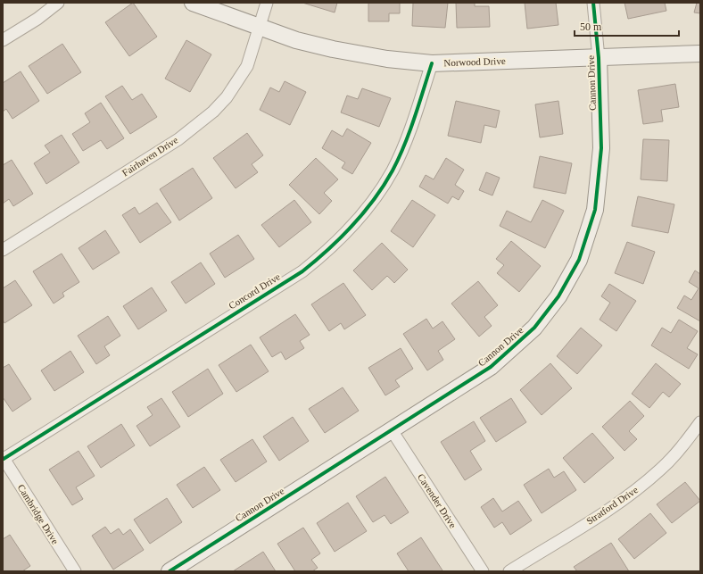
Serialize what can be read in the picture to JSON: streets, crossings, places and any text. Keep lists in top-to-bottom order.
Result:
{
  "streets": {
    "street": [
      "Norwood Drive",
      "Cannon Drive",
      "Fairhaven Drive",
      "Concord Drive",
      "Cavender Drive",
      "Stratford Drive",
      "Cambridge Drive"
    ]
  },
  "crossings": [
    ["Norwood Drive", "Cannon Drive"],
    ["Norwood Drive", "Fairhaven Drive"],
    ["Norwood Drive", "Concord Drive"],
    ["Cannon Drive", "Cavender Drive"],
    ["Concord Drive", "Cambridge Drive"]
  ],
  "scale_bar": "50 m"
}
